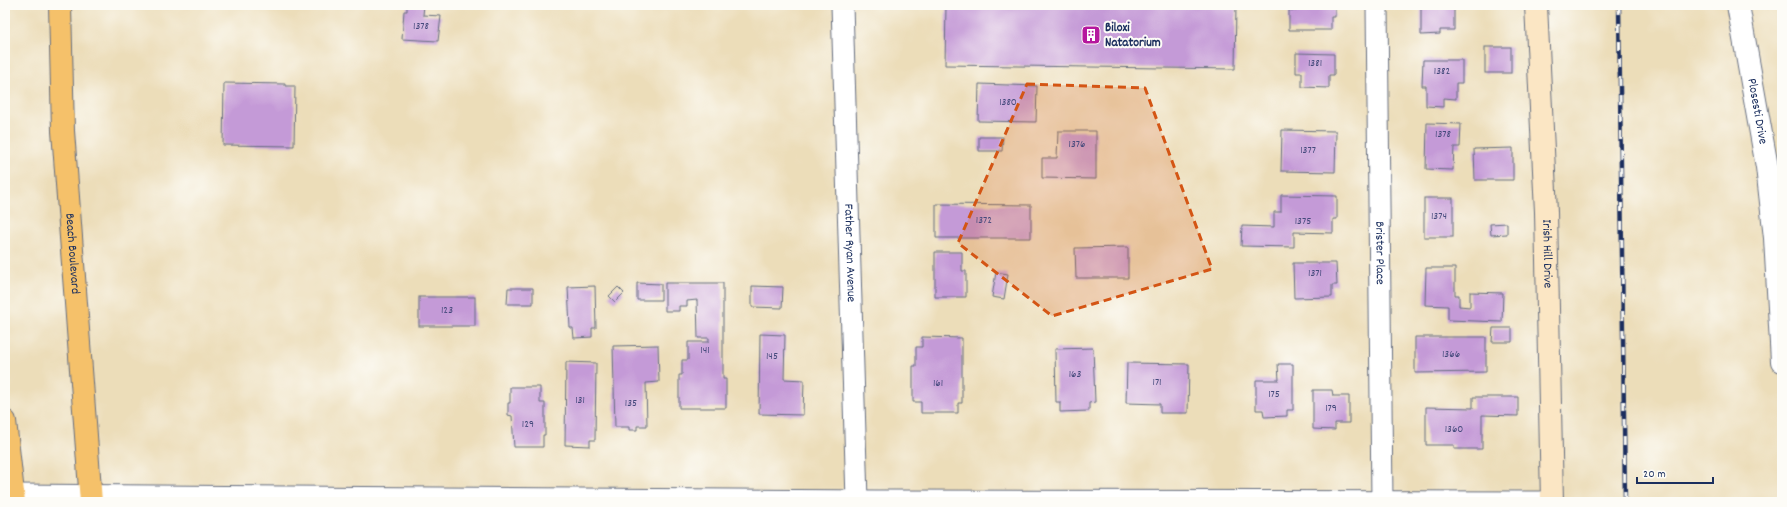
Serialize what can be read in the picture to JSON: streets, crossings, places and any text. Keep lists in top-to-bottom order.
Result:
{
  "streets": {
    "main road": ["Irish Hill Drive", "Beach Boulevard"],
    "street": ["Plosesti Drive", "Father Ryan Avenue", "Brister Place"]
  },
  "places": {
    "building": ["Biloxi Natatorium"]
  },
  "house_numbers": [
    "1378",
    "1381",
    "1382",
    "1380",
    "1378",
    "1376",
    "1377",
    "1374",
    "1372",
    "1375",
    "1371",
    "123",
    "141",
    "1366",
    "145",
    "163",
    "171",
    "161",
    "175",
    "131",
    "135",
    "179",
    "129",
    "1360"
  ],
  "scale_bar": "20 m"
}
